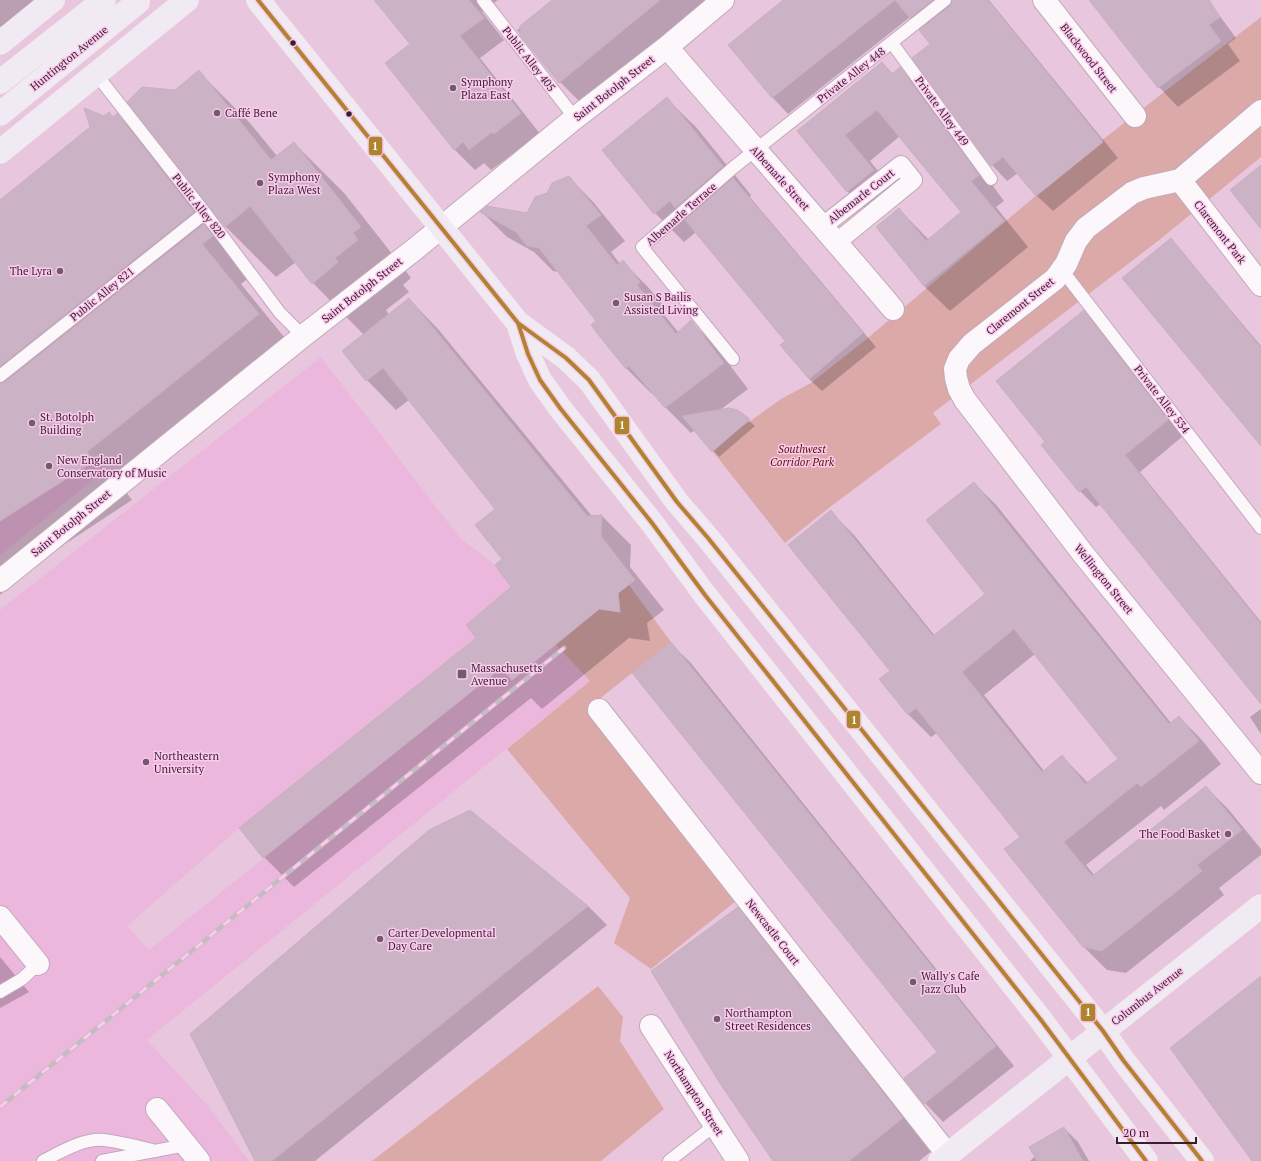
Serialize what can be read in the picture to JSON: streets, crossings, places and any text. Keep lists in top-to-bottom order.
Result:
{
  "streets": {
    "main road": ["Huntington Avenue", "Columbus Avenue"],
    "street": [
      "Blackwood Street",
      "Saint Botolph Street",
      "Albemarle Street",
      "Claremont Park",
      "Claremont Street",
      "Wellington Street",
      "Newcastle Court",
      "Northampton Street"
    ],
    "lane": [
      "Public Alley 405",
      "Private Alley 448",
      "Private Alley 449",
      "Public Alley 820",
      "Albemarle Terrace",
      "Public Alley 821",
      "Private Alley 534"
    ]
  },
  "crossings": [
    ["Public Alley 405", "Saint Botolph Street"],
    ["Private Alley 448", "Private Alley 449"],
    ["Private Alley 448", "Albemarle Street"],
    ["Private Alley 448", "Albemarle Terrace"],
    ["Saint Botolph Street", "Albemarle Street"],
    ["Saint Botolph Street", "Public Alley 820"],
    ["Albemarle Street", "Albemarle Terrace"],
    ["Public Alley 820", "Public Alley 821"],
    ["Claremont Park", "Claremont Street"],
    ["Claremont Street", "Private Alley 534"],
    ["Claremont Street", "Wellington Street"],
    ["Newcastle Court", "Columbus Avenue"]
  ],
  "parks": ["Southwest Corridor Park"],
  "places": {
    "other": [
      "Symphony Plaza East",
      "Caffé Bene",
      "Symphony Plaza West",
      "The Lyra",
      "Susan S Bailis Assisted Living",
      "St. Botolph Building",
      "New England Conservatory of Music",
      "Northeastern University",
      "The Food Basket",
      "Carter Developmental Day Care",
      "Wally's Cafe Jazz Club",
      "Northampton Street Residences"
    ],
    "transit": ["Massachusetts Avenue"]
  },
  "lines": ["transit line 1"],
  "scale_bar": "20 m"
}
